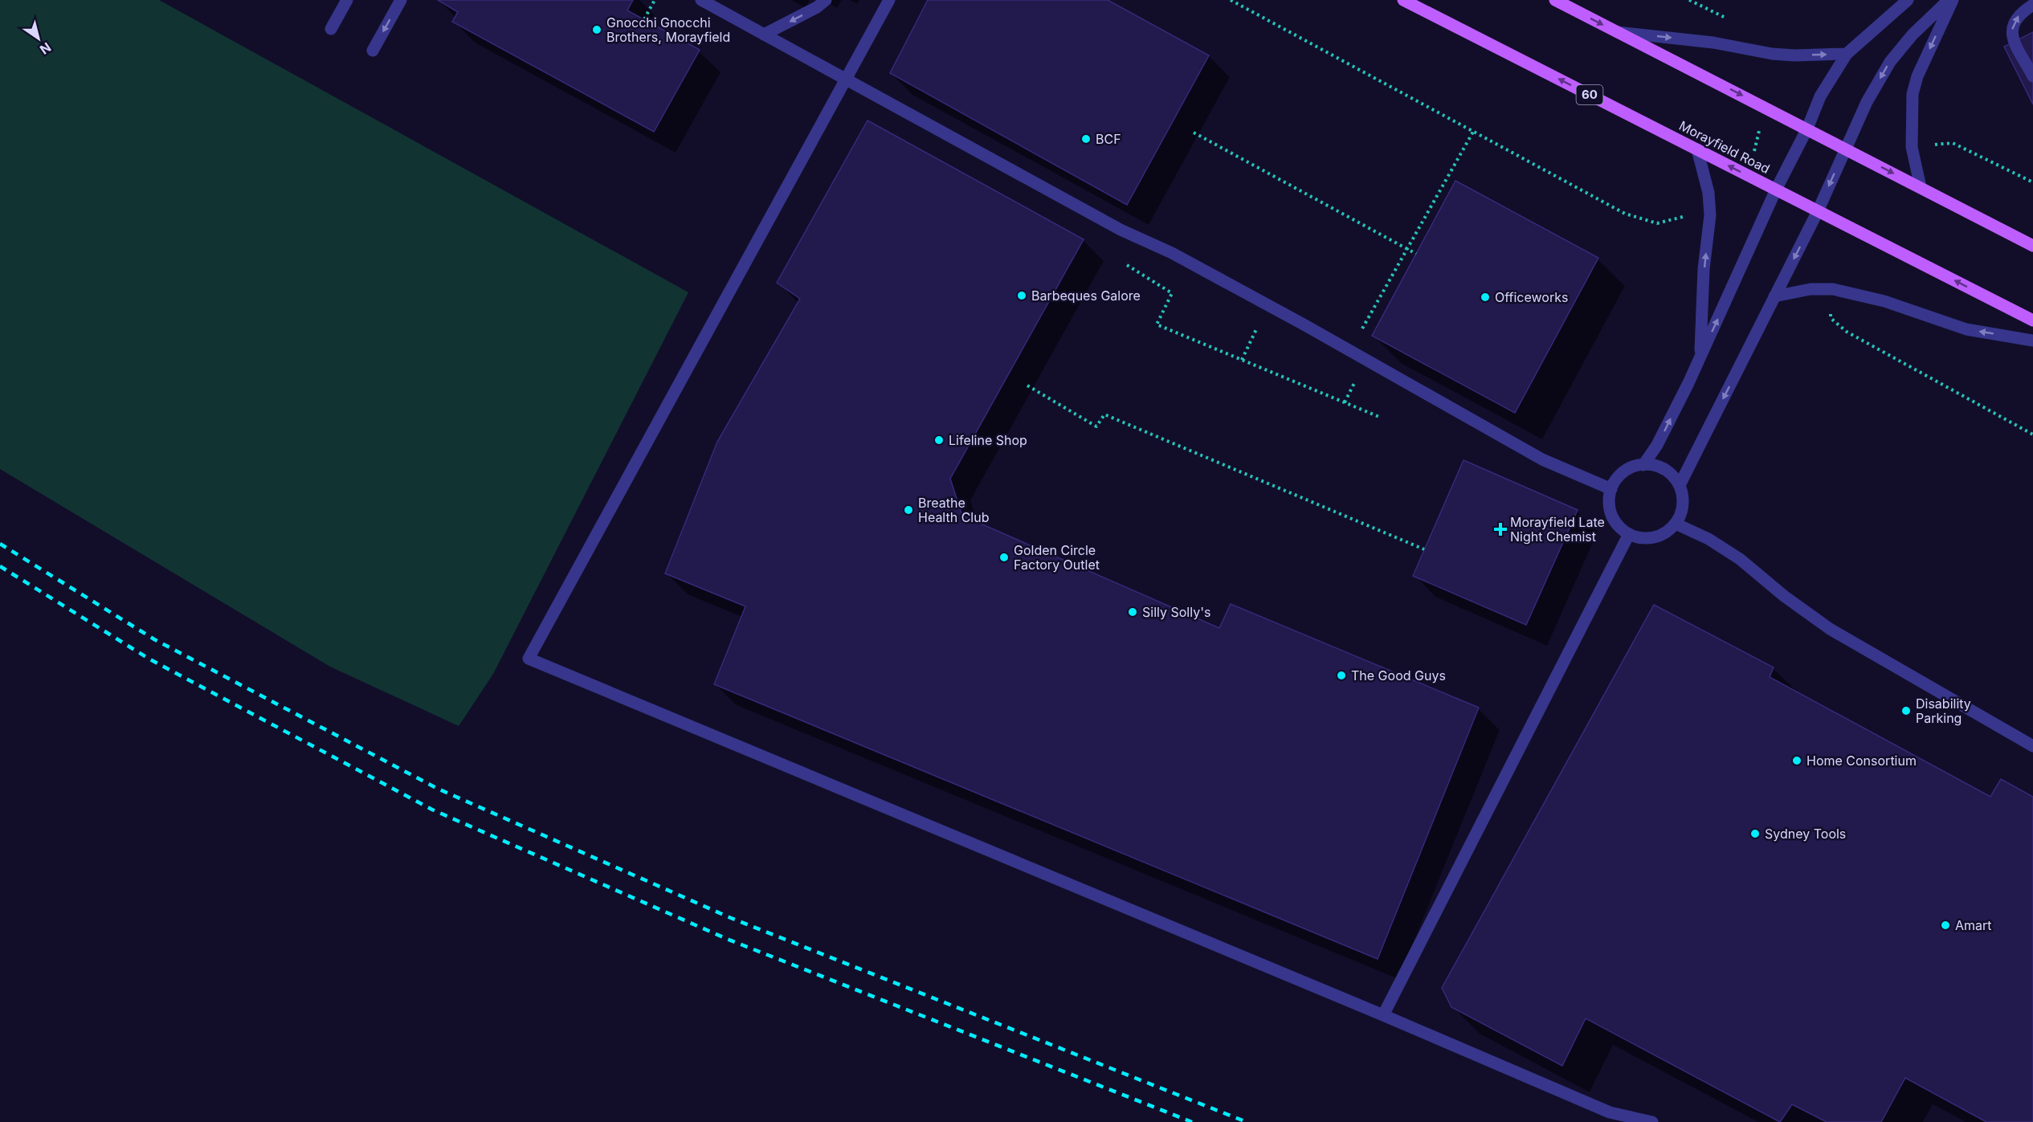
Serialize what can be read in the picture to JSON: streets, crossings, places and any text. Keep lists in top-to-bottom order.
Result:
{
  "streets": {
    "main road": ["60", "Morayfield Road"]
  },
  "places": {
    "other": [
      "Gnocchi Gnocchi Brothers, Morayfield",
      "BCF",
      "Barbeques Galore",
      "Officeworks",
      "Lifeline Shop",
      "Breathe Health Club",
      "Golden Circle Factory Outlet",
      "Silly Solly's",
      "The Good Guys",
      "Disability Parking",
      "Home Consortium",
      "Sydney Tools",
      "Amart"
    ],
    "health": ["Morayfield Late Night Chemist"]
  },
  "north": "bottom right"
}
